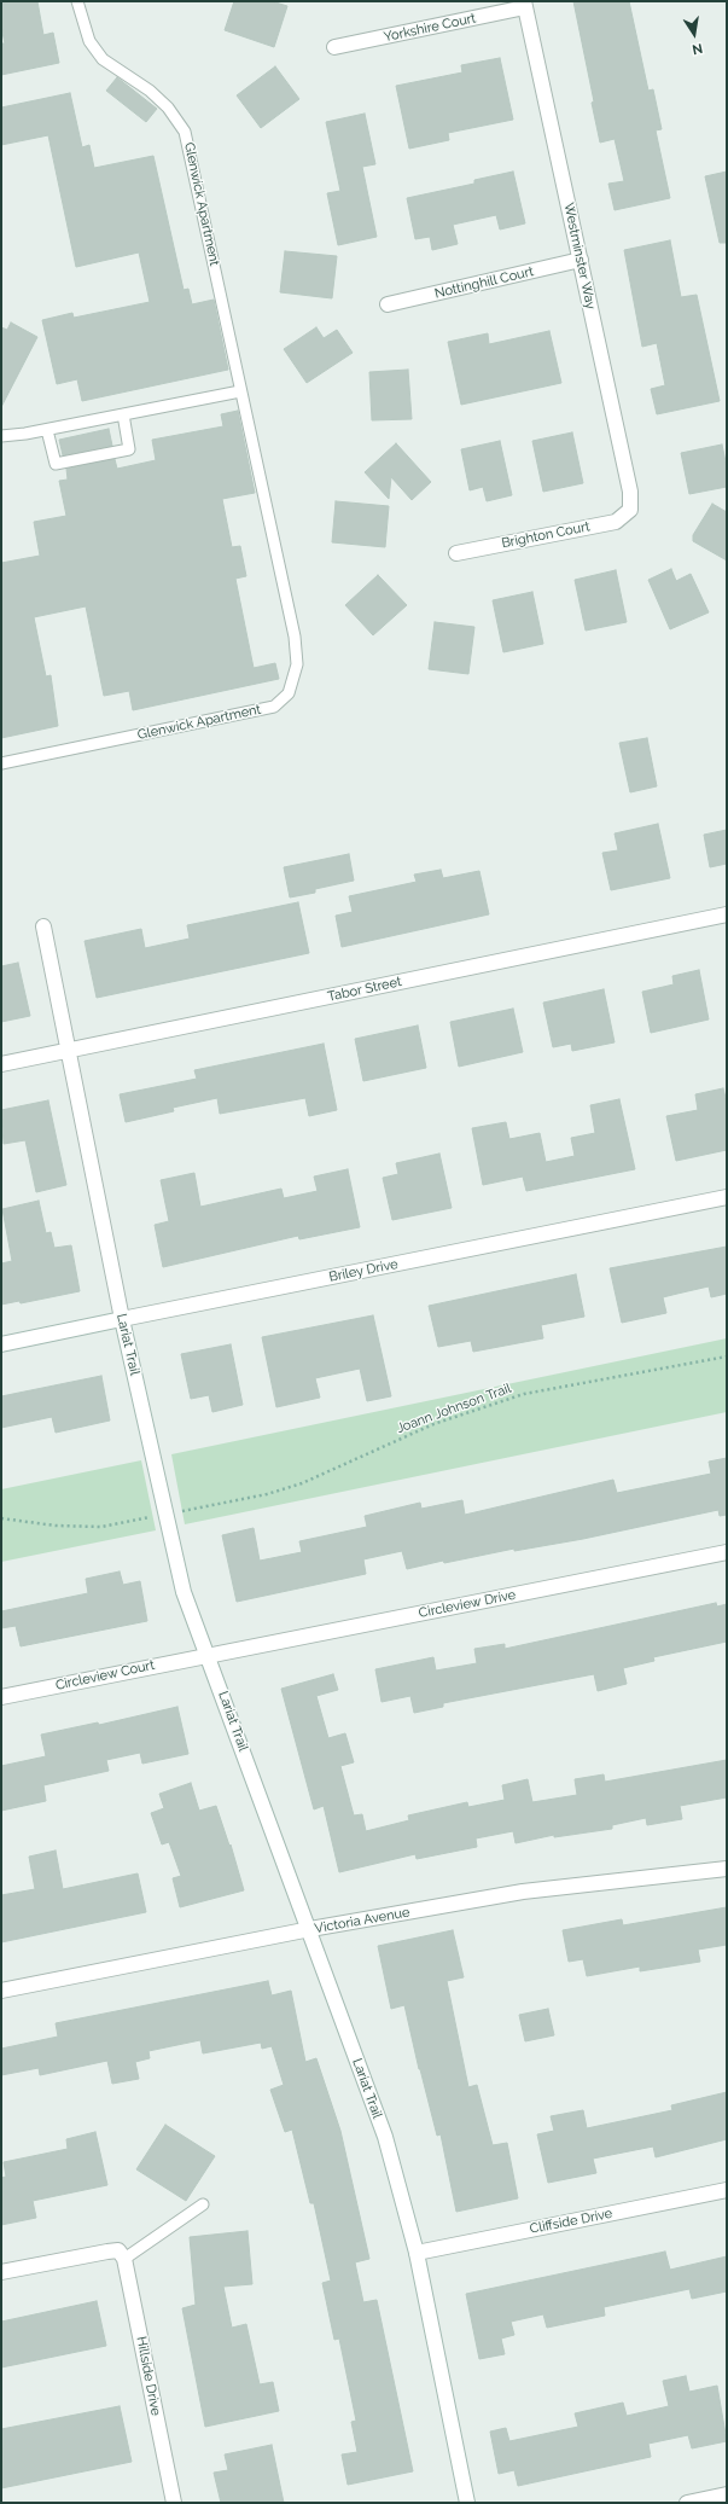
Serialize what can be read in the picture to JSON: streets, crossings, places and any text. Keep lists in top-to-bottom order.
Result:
{
  "streets": {
    "street": [
      "Yorkshire Court",
      "Westminster Way",
      "Nottinghill Court",
      "Brighton Court",
      "Tabor Street",
      "Briley Drive",
      "Lariat Trail",
      "Circleview Drive",
      "Circleview Court",
      "Victoria Avenue",
      "Cliffside Drive",
      "Hillside Drive"
    ],
    "lane": ["Glenwick Apartment"],
    "path": ["Joann Johnson Trail"]
  },
  "crossings": [
    ["Yorkshire Court", "Westminster Way"],
    ["Westminster Way", "Nottinghill Court"],
    ["Westminster Way", "Brighton Court"],
    ["Tabor Street", "Lariat Trail"],
    ["Briley Drive", "Lariat Trail"],
    ["Lariat Trail", "Circleview Drive"],
    ["Lariat Trail", "Circleview Court"],
    ["Lariat Trail", "Victoria Avenue"],
    ["Lariat Trail", "Cliffside Drive"],
    ["Circleview Drive", "Circleview Court"]
  ],
  "north": "bottom"
}
